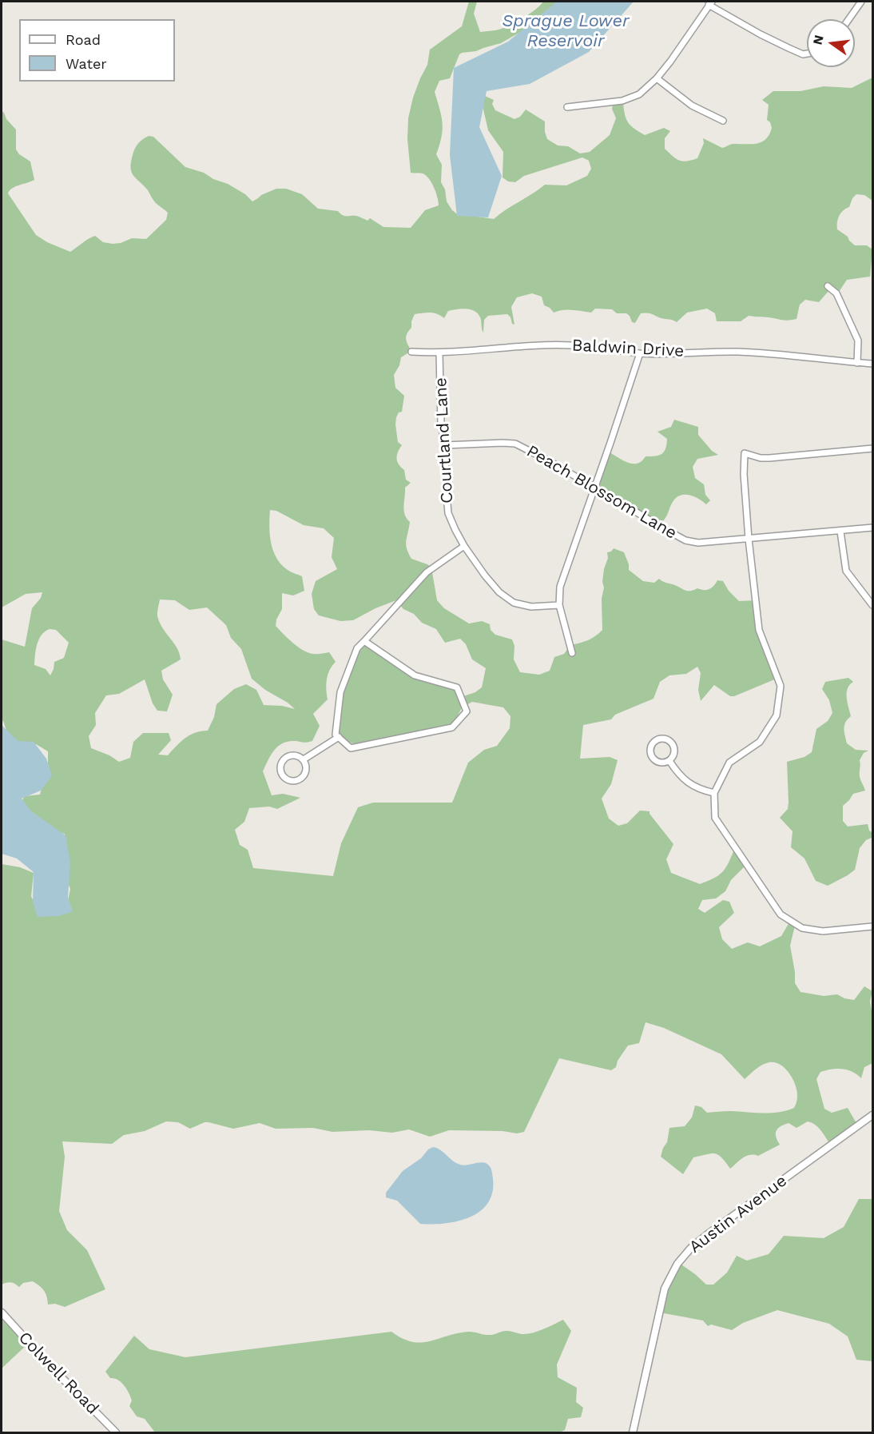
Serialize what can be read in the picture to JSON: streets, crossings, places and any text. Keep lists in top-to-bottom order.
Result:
{
  "streets": {
    "street": [
      "Baldwin Drive",
      "Courtland Lane",
      "Peach Blossom Lane",
      "Austin Avenue",
      "Colwell Road"
    ]
  },
  "crossings": [
    ["Baldwin Drive", "Courtland Lane"],
    ["Courtland Lane", "Peach Blossom Lane"]
  ],
  "water": ["Sprague Lower Reservoir"],
  "legend": ["Road", "Water"],
  "north": "left"
}
